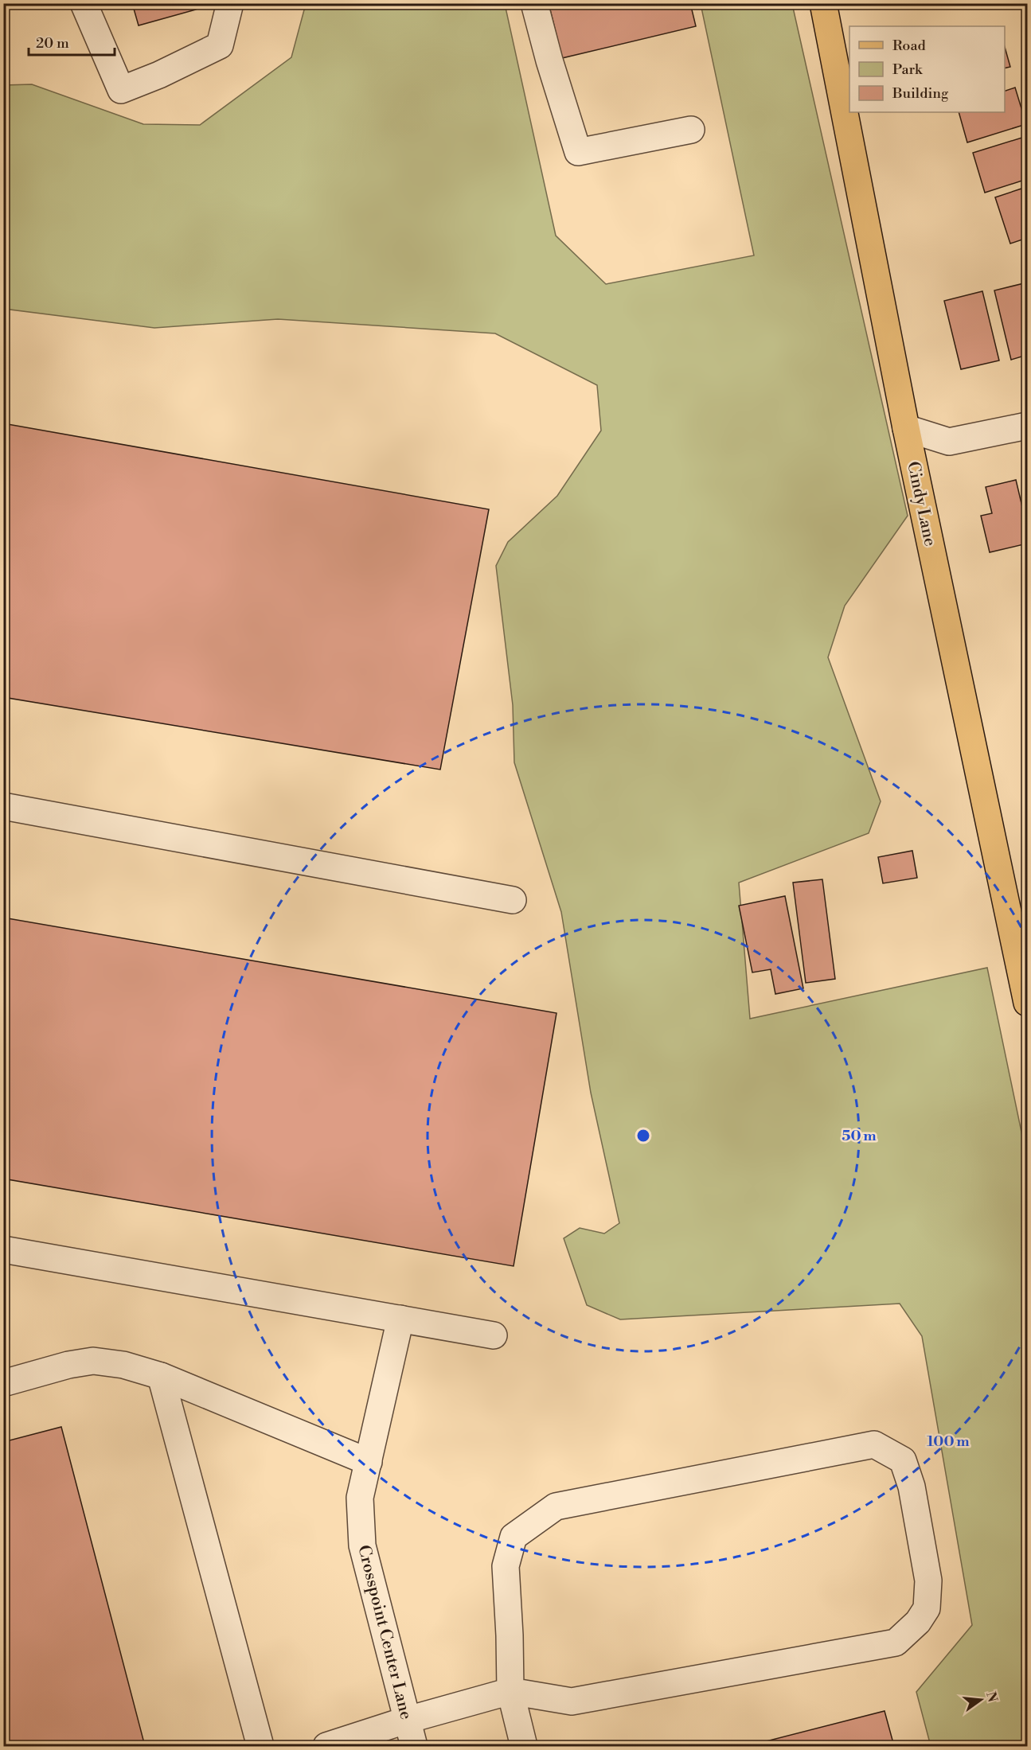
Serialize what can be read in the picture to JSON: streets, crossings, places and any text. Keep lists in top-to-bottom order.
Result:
{
  "streets": {
    "main road": ["Cindy Lane"],
    "street": ["Crosspoint Center Lane"]
  },
  "legend": ["Road", "Park", "Building"],
  "scale_bar": "20 m",
  "north": "right",
  "rings": ["50 m", "100 m"]
}
